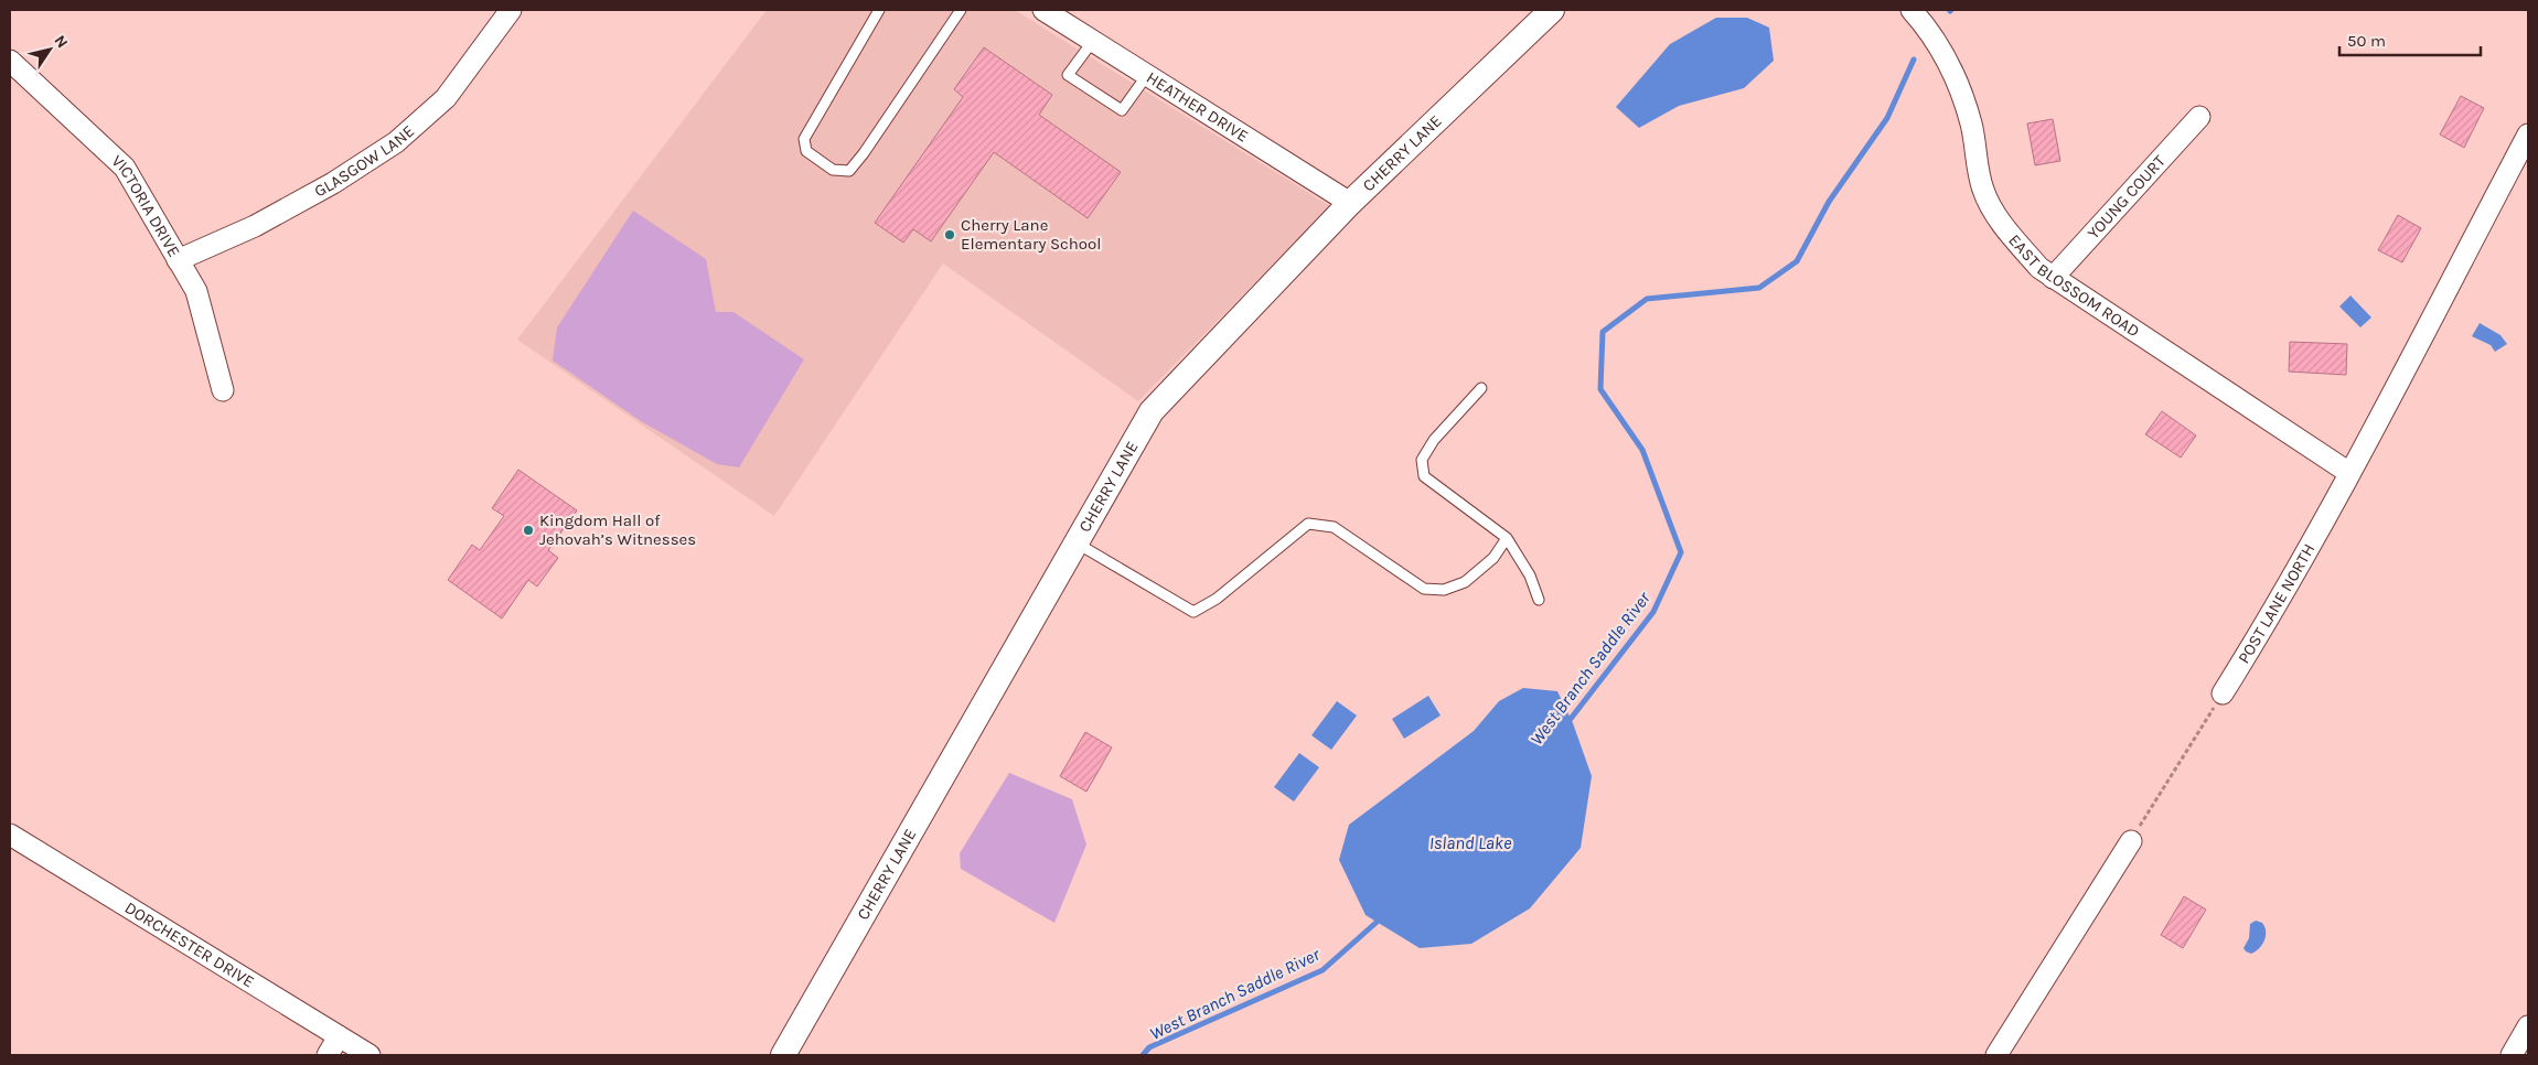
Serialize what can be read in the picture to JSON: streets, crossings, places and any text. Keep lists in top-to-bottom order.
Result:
{
  "streets": {
    "street": [
      "HEATHER DRIVE",
      "CHERRY LANE",
      "GLASGOW LANE",
      "YOUNG COURT",
      "VICTORIA DRIVE",
      "EAST BLOSSOM ROAD",
      "POST LANE NORTH",
      "DORCHESTER DRIVE"
    ]
  },
  "crossings": [
    ["HEATHER DRIVE", "CHERRY LANE"],
    ["GLASGOW LANE", "VICTORIA DRIVE"],
    ["YOUNG COURT", "EAST BLOSSOM ROAD"],
    ["EAST BLOSSOM ROAD", "POST LANE NORTH"]
  ],
  "water": ["West Branch Saddle River", "Island Lake"],
  "places": ["Cherry Lane Elementary School", "Kingdom Hall of Jehovah’s Witnesses"],
  "scale_bar": "50 m",
  "north": "top right"
}
